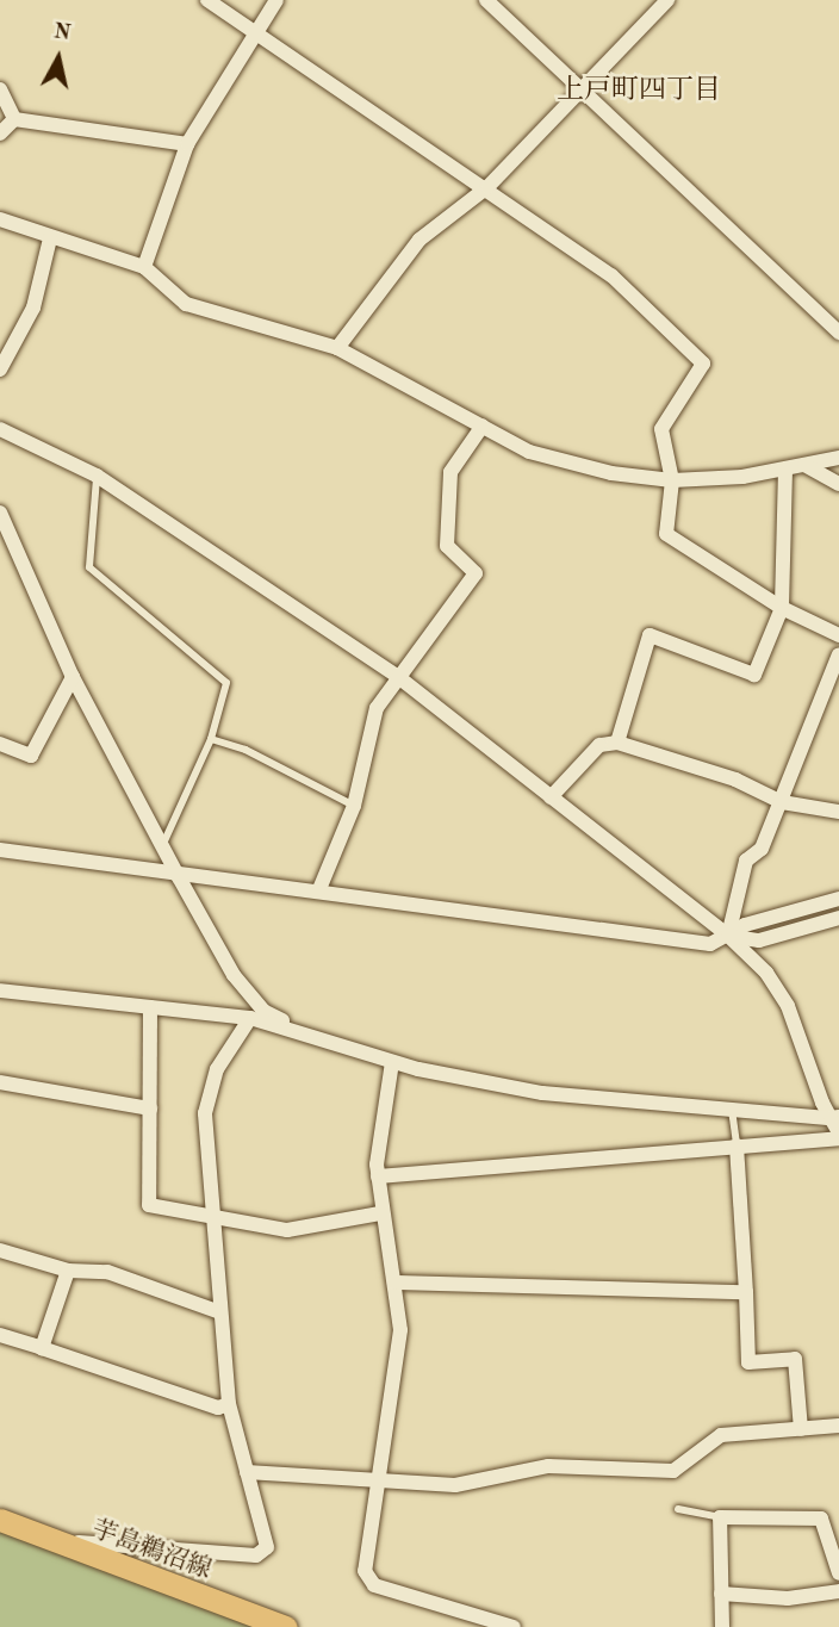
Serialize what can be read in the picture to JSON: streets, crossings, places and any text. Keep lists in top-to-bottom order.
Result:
{
  "streets": {
    "main road": ["芋島鵜沼線"]
  },
  "districts": ["上戸町四丁目"],
  "north": "top"
}
